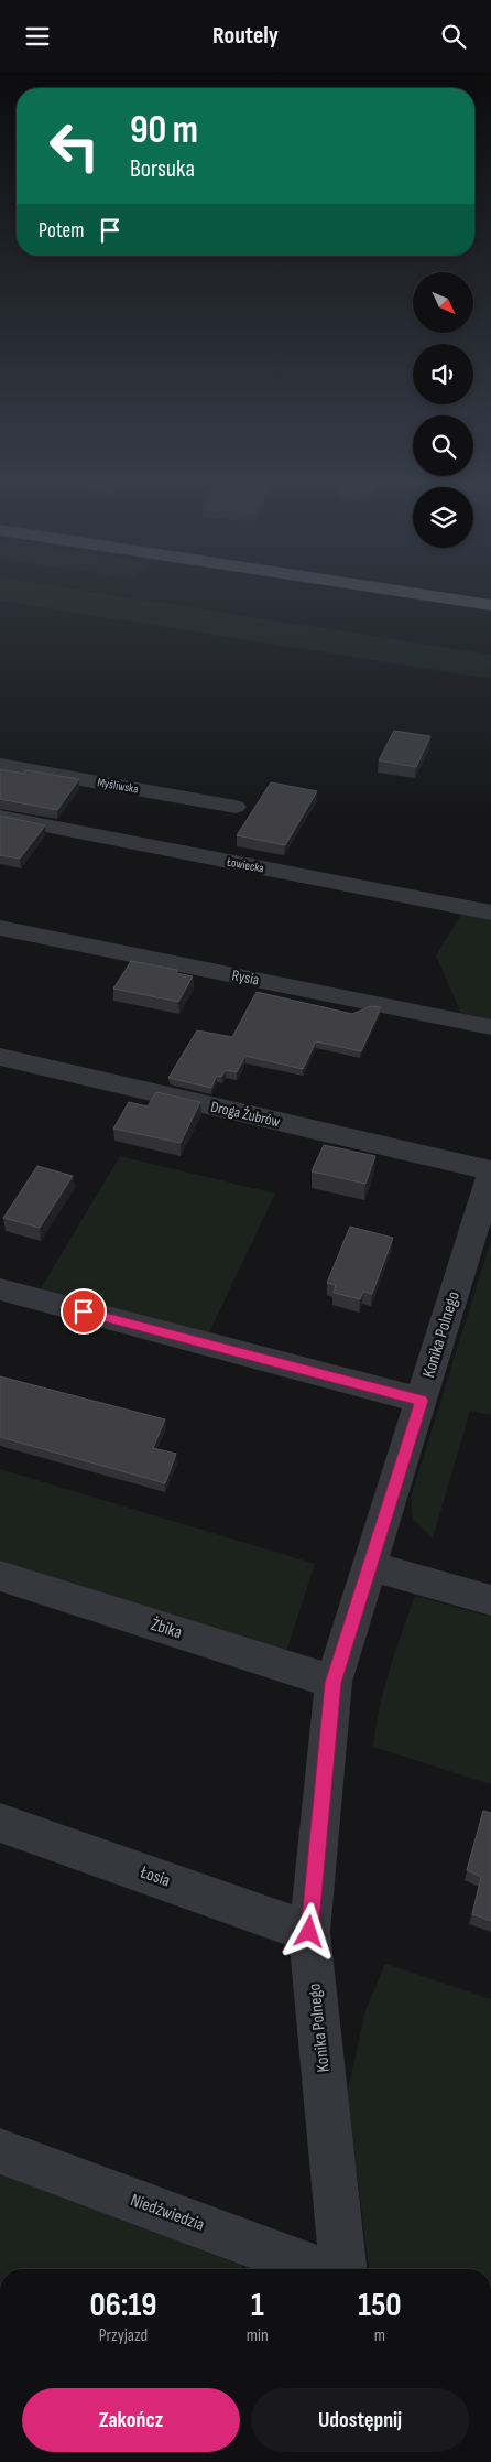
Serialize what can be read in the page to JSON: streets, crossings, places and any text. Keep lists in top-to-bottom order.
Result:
{
  "streets": {
    "street": [
      "Myśliwska",
      "Łowiecka",
      "Rysia",
      "Droga Żubrów",
      "Konika Polnego",
      "Żbika",
      "Łosia",
      "Niedźwiedzia"
    ]
  },
  "crossings": [
    ["Konika Polnego", "Żbika"],
    ["Konika Polnego", "Łosia"]
  ],
  "north": "bottom right",
  "page": {
    "header": "Routely",
    "turn": ["90 m", "Borsuka"],
    "then": "Potem",
    "eta": [
      "06:19",
      "Przyjazd",
      "1",
      "min",
      "150",
      "m"
    ],
    "buttons": ["Zakończ", "Udostępnij"]
  }
}
